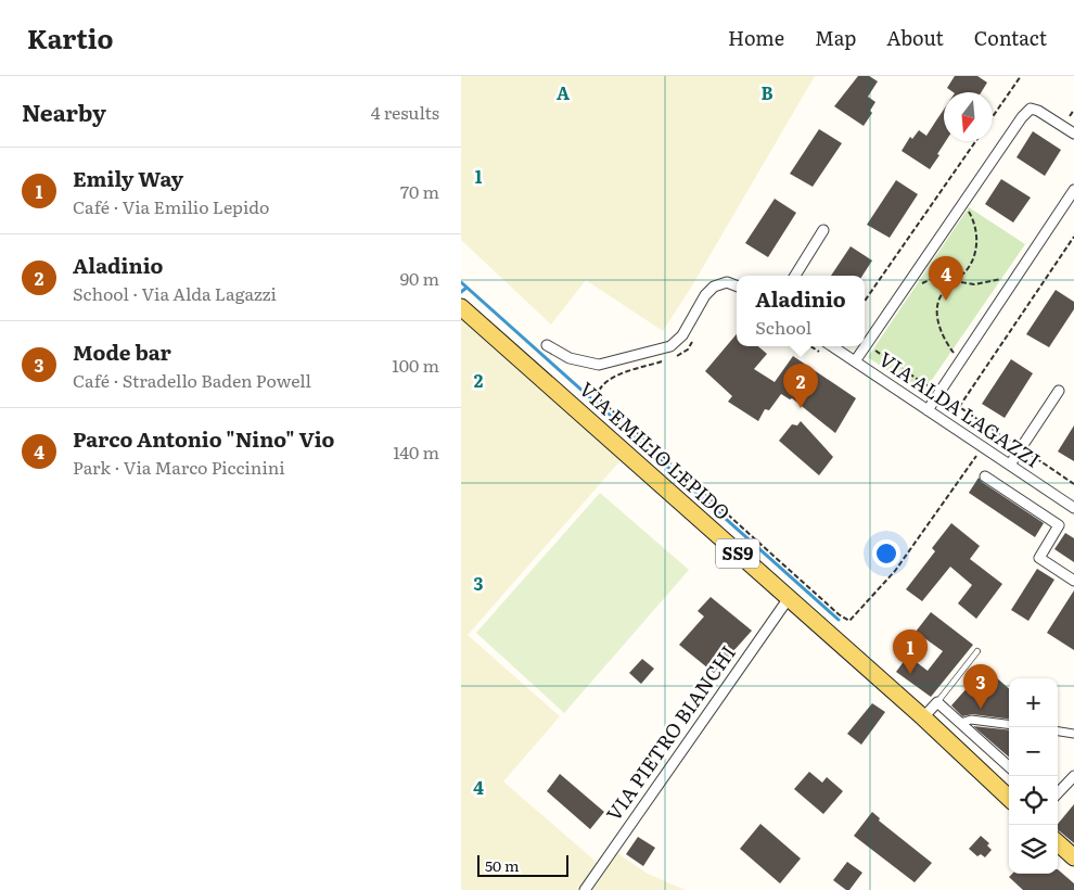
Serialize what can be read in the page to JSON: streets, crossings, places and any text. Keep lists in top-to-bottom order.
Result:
{
  "streets": {
    "main road": ["VIA EMILIO LEPIDO", "SS9"],
    "street": ["VIA ALDA LAGAZZI", "VIA PIETRO BIANCHI"]
  },
  "crossings": [
    ["VIA EMILIO LEPIDO", "VIA PIETRO BIANCHI"]
  ],
  "scale_bar": "50 m",
  "north": "bottom",
  "page": {
    "header": "Kartio",
    "nav": [
      "Home",
      "Map",
      "About",
      "Contact"
    ],
    "heading": ["Nearby", "4 results"],
    "list": [
      {
        "mark": "1",
        "name": "Emily Way",
        "note": "Café · Via Emilio Lepido",
        "value": "70 m"
      },
      {
        "mark": "2",
        "name": "Aladinio",
        "note": "School · Via Alda Lagazzi",
        "value": "90 m"
      },
      {
        "mark": "3",
        "name": "Mode bar",
        "note": "Café · Stradello Baden Powell",
        "value": "100 m"
      },
      {
        "mark": "4",
        "name": "Parco Antonio \"Nino\" Vio",
        "note": "Park · Via Marco Piccinini",
        "value": "140 m"
      }
    ],
    "pins": [
      "4",
      "2",
      "1",
      "3"
    ],
    "popup": ["Aladinio", "School"],
    "map_buttons": ["+", "−"],
    "scale": "50 m"
  },
  "grid": {
    "columns": ["A", "B"],
    "rows": [
      "1",
      "2",
      "3",
      "4"
    ]
  }
}
